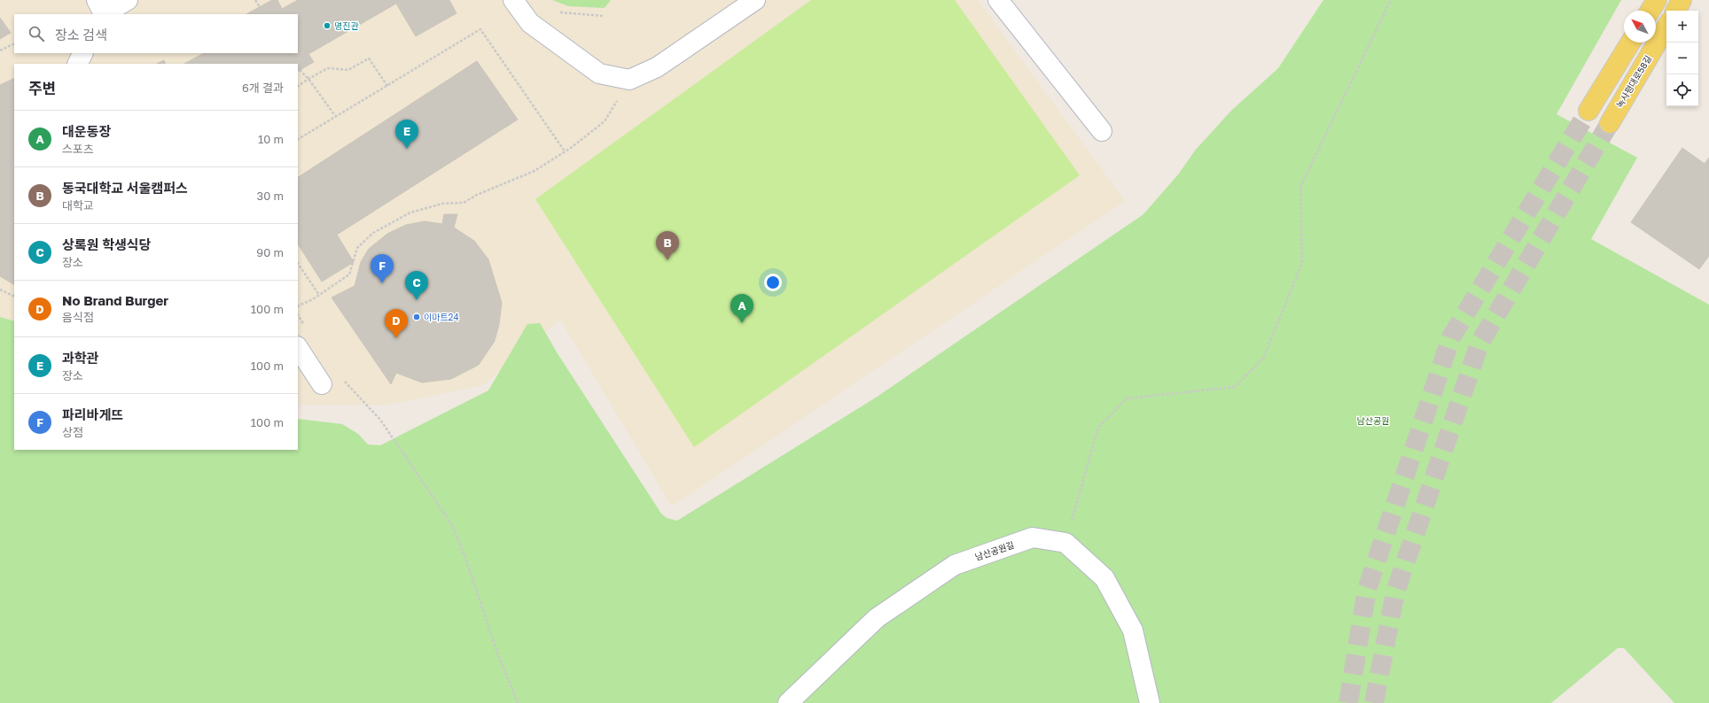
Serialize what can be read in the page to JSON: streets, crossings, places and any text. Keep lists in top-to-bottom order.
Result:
{
  "streets": {
    "main road": ["녹사평대로58길"],
    "street": ["남산공원길"]
  },
  "parks": ["남산공원"],
  "places": ["명진관", "이마트24"],
  "north": "top left",
  "page": {
    "map_buttons": ["+", "−"],
    "search": "장소 검색",
    "heading": ["주변", "6개 결과"],
    "list": [
      {
        "mark": "A",
        "name": "대운동장",
        "note": "스포츠",
        "value": "10 m"
      },
      {
        "mark": "B",
        "name": "동국대학교 서울캠퍼스",
        "note": "대학교",
        "value": "30 m"
      },
      {
        "mark": "C",
        "name": "상록원 학생식당",
        "note": "장소",
        "value": "90 m"
      },
      {
        "mark": "D",
        "name": "No Brand Burger",
        "note": "음식점",
        "value": "100 m"
      },
      {
        "mark": "E",
        "name": "과학관",
        "note": "장소",
        "value": "100 m"
      },
      {
        "mark": "F",
        "name": "파리바게뜨",
        "note": "상점",
        "value": "100 m"
      }
    ],
    "pins": [
      "E",
      "B",
      "F",
      "C",
      "A",
      "D"
    ]
  }
}
